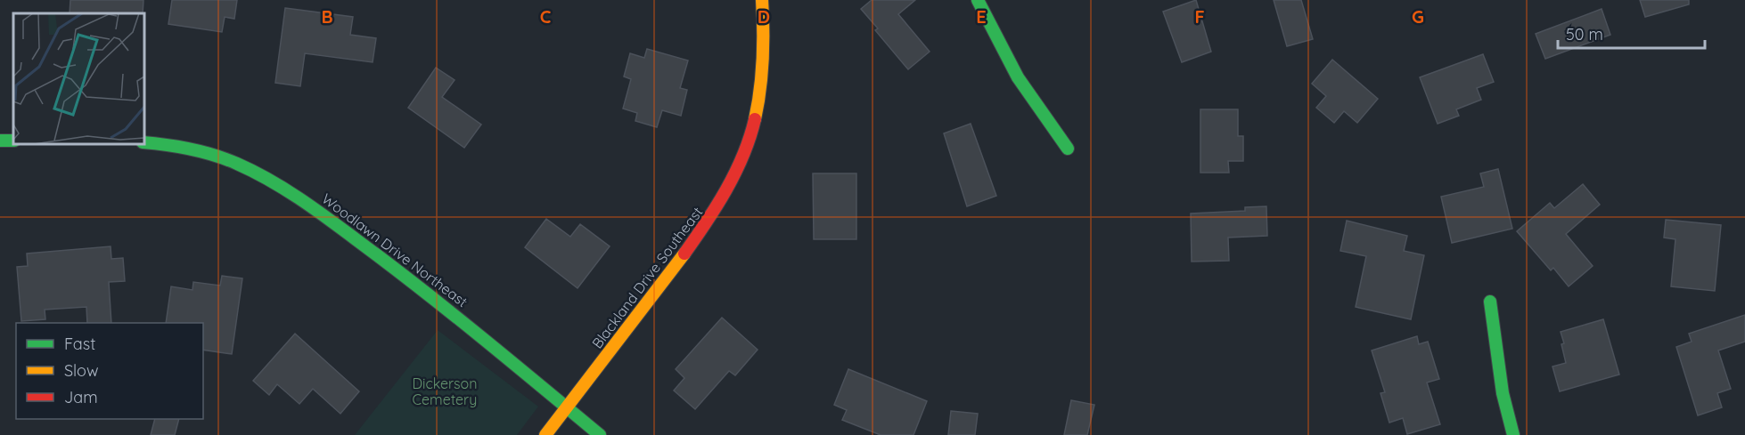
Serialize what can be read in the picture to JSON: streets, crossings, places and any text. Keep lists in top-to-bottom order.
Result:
{
  "streets": {
    "street": ["Woodlawn Drive Northeast", "Blackland Drive Southeast"]
  },
  "crossings": [
    ["Woodlawn Drive Northeast", "Blackland Drive Southeast"]
  ],
  "parks": ["Dickerson Cemetery"],
  "legend": ["Fast", "Slow", "Jam"],
  "scale_bar": "50 m",
  "grid": {
    "columns": [
      "B",
      "C",
      "D",
      "E",
      "F",
      "G"
    ]
  }
}
